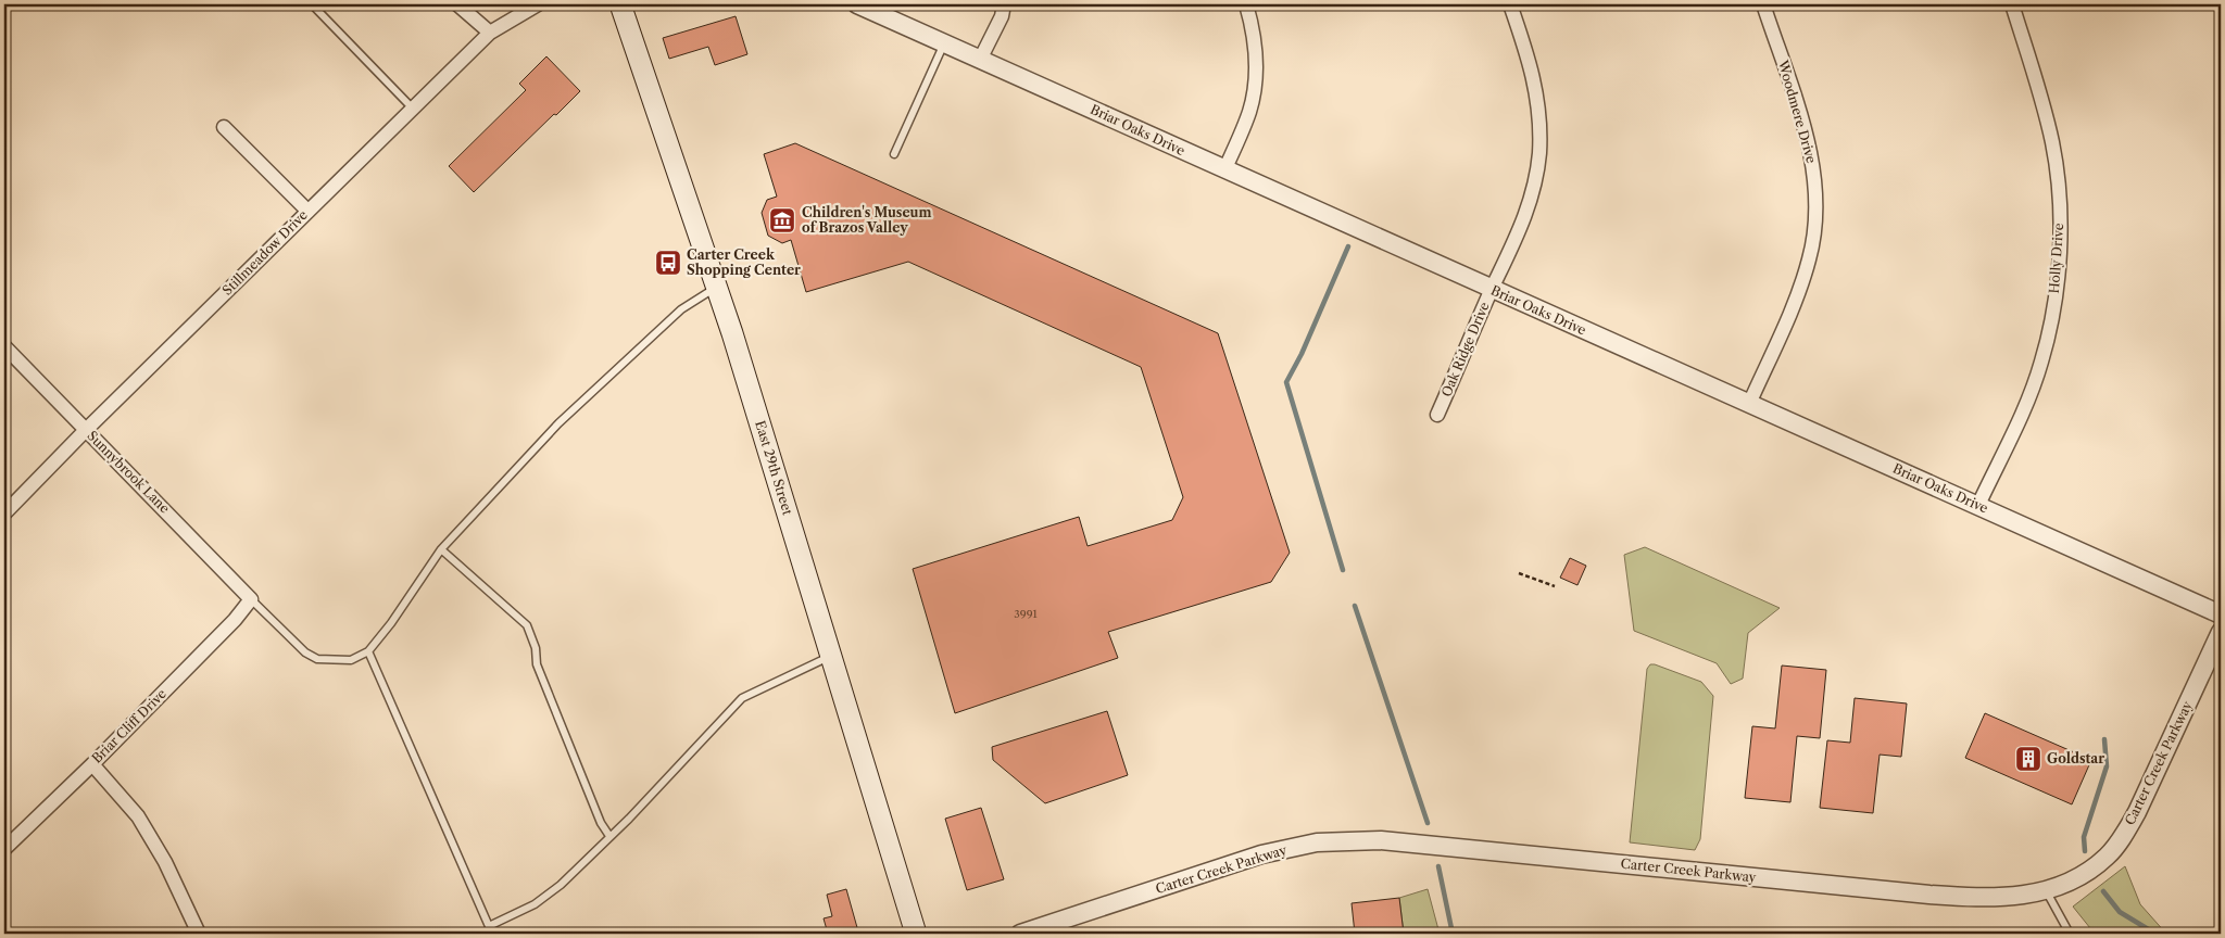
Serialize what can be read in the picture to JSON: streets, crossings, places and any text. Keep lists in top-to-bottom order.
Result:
{
  "streets": {
    "main road": ["East 29th Street"],
    "street": [
      "Woodmere Drive",
      "Briar Oaks Drive",
      "Stillmeadow Drive",
      "Holly Drive",
      "Oak Ridge Drive",
      "Sunnybrook Lane",
      "Briar Cliff Drive",
      "Carter Creek Parkway"
    ]
  },
  "crossings": [
    ["Woodmere Drive", "Briar Oaks Drive"],
    ["Briar Oaks Drive", "Holly Drive"],
    ["Briar Oaks Drive", "Oak Ridge Drive"],
    ["Stillmeadow Drive", "Sunnybrook Lane"],
    ["Sunnybrook Lane", "Briar Cliff Drive"]
  ],
  "places": {
    "museum": ["Children's Museum of Brazos Valley"],
    "bus stop": ["Carter Creek Shopping Center"],
    "building": ["Goldstar"]
  },
  "house_numbers": ["3991"]
}
